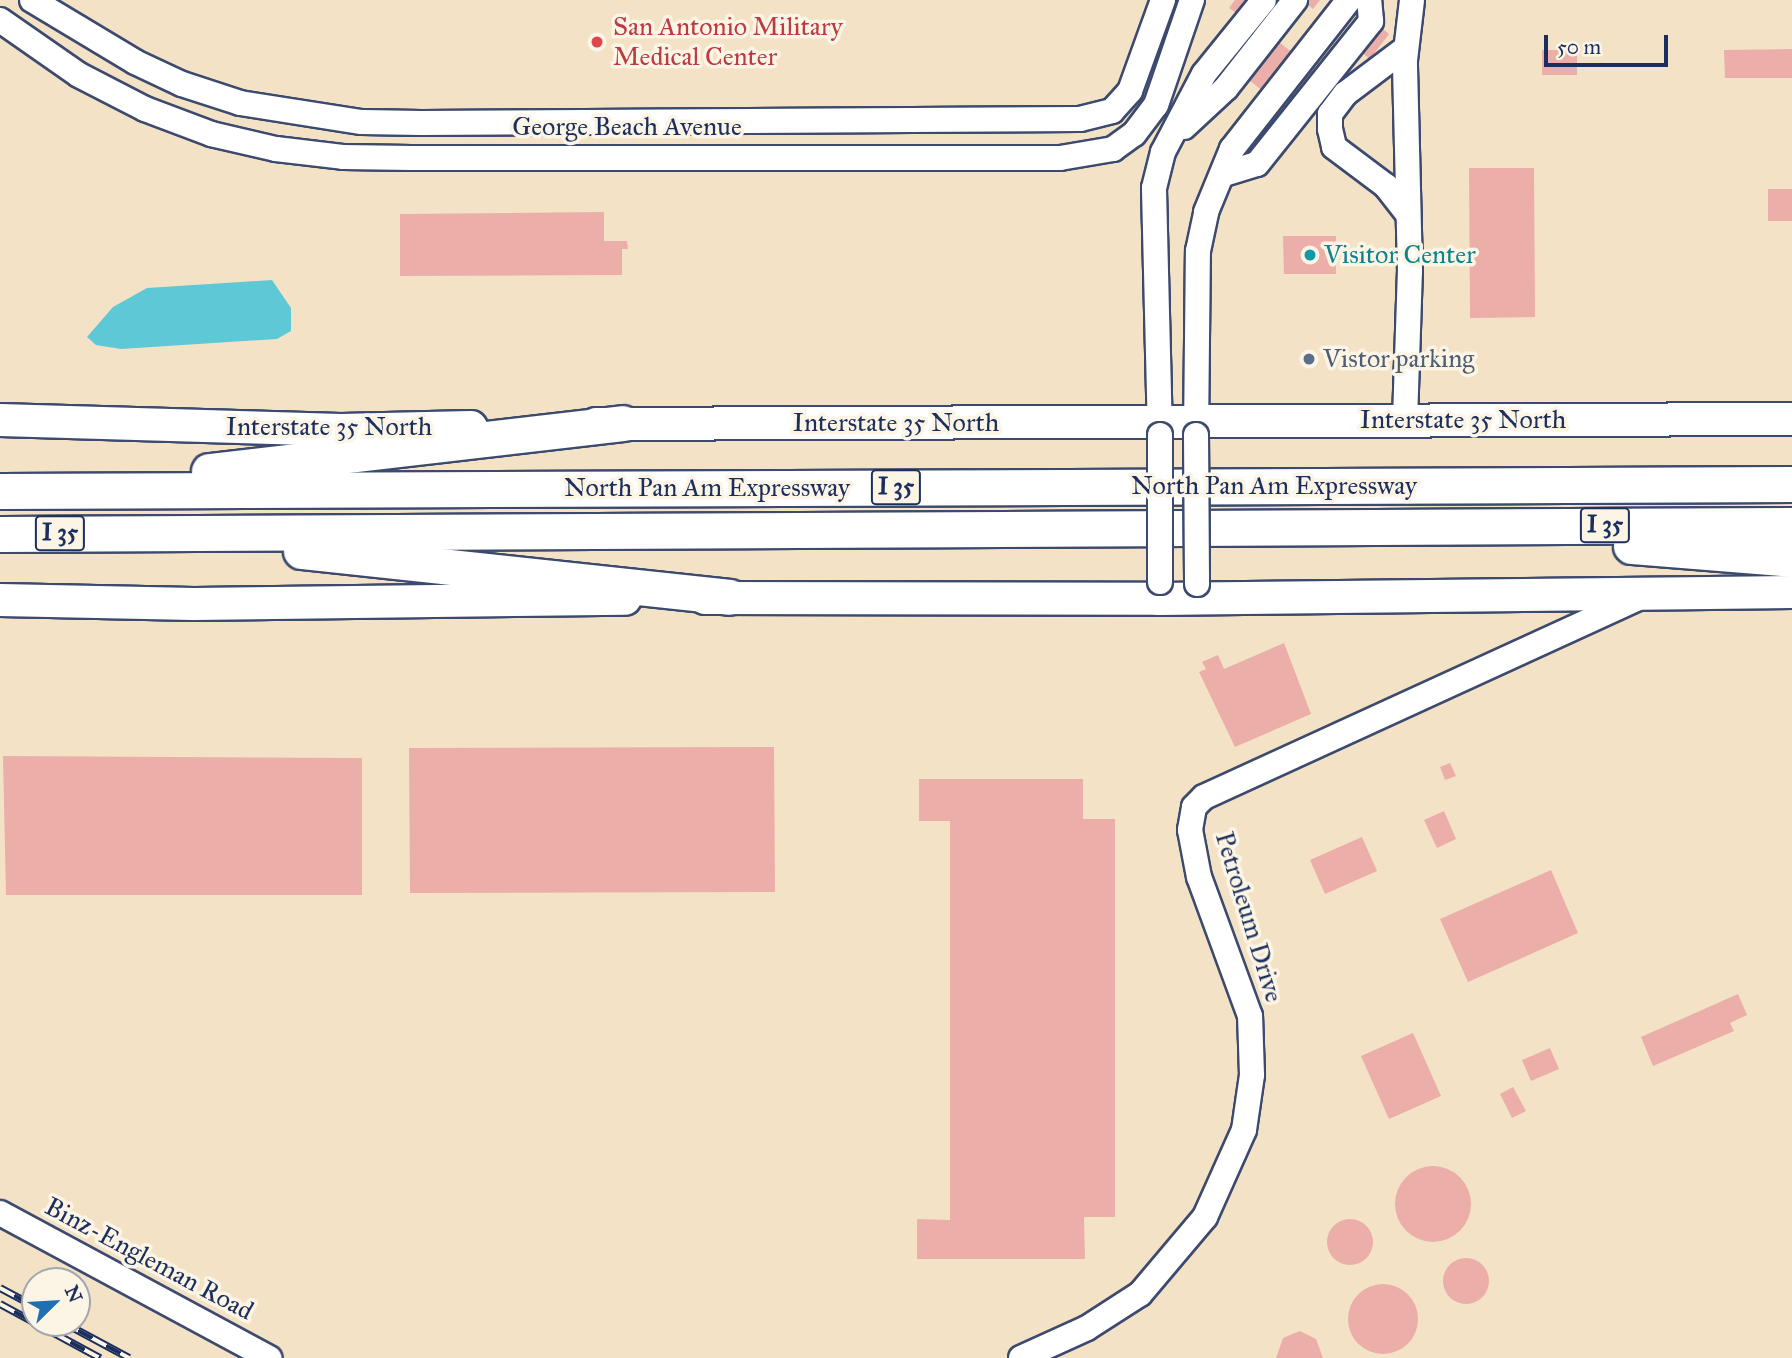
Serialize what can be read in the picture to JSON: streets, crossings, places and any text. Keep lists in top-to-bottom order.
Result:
{
  "streets": {
    "highway": ["North Pan Am Expressway", "I 35"],
    "main road": ["Interstate 35 North"],
    "street": ["George Beach Avenue", "Petroleum Drive", "Binz-Engleman Road"]
  },
  "places": ["San Antonio Military Medical Center", "Visitor Center", "Vistor parking"],
  "scale_bar": "50 m",
  "north": "top right"
}
